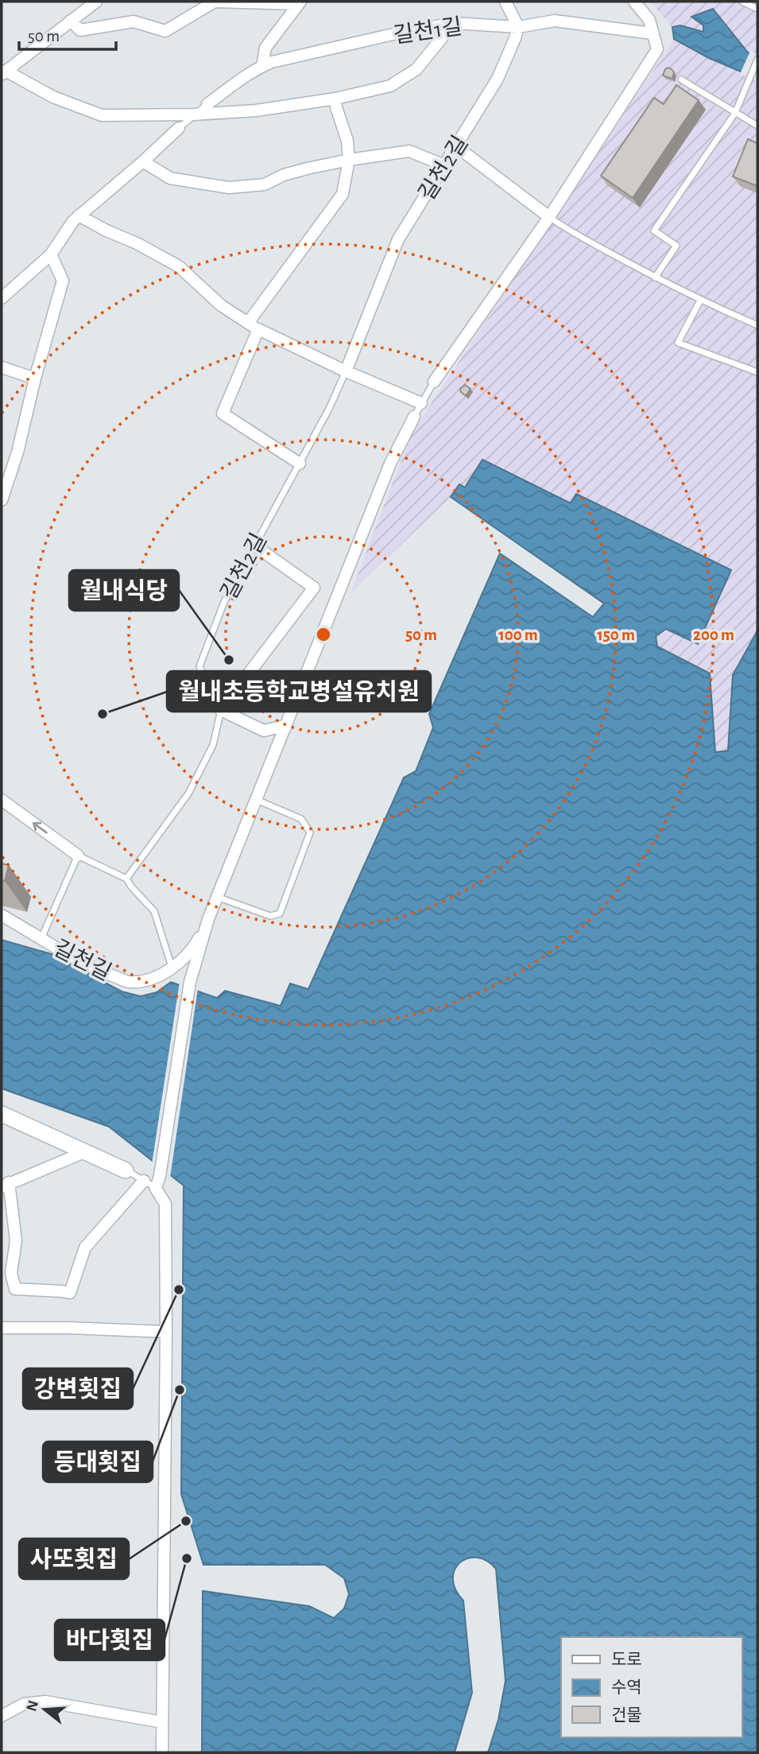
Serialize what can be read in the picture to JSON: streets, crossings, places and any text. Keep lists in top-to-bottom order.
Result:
{
  "streets": {
    "street": ["길천1길", "길천2길", "길천길"]
  },
  "crossings": [
    ["길천1길", "길천2길"]
  ],
  "places": [
    "월내식당",
    "월내초등학교병설유치원",
    "강변횟집",
    "등대횟집",
    "사또횟집",
    "바다횟집"
  ],
  "legend": ["도로", "수역", "건물"],
  "scale_bar": "50 m",
  "north": "left",
  "rings": [
    "50 m",
    "100 m",
    "150 m",
    "200 m"
  ]
}
